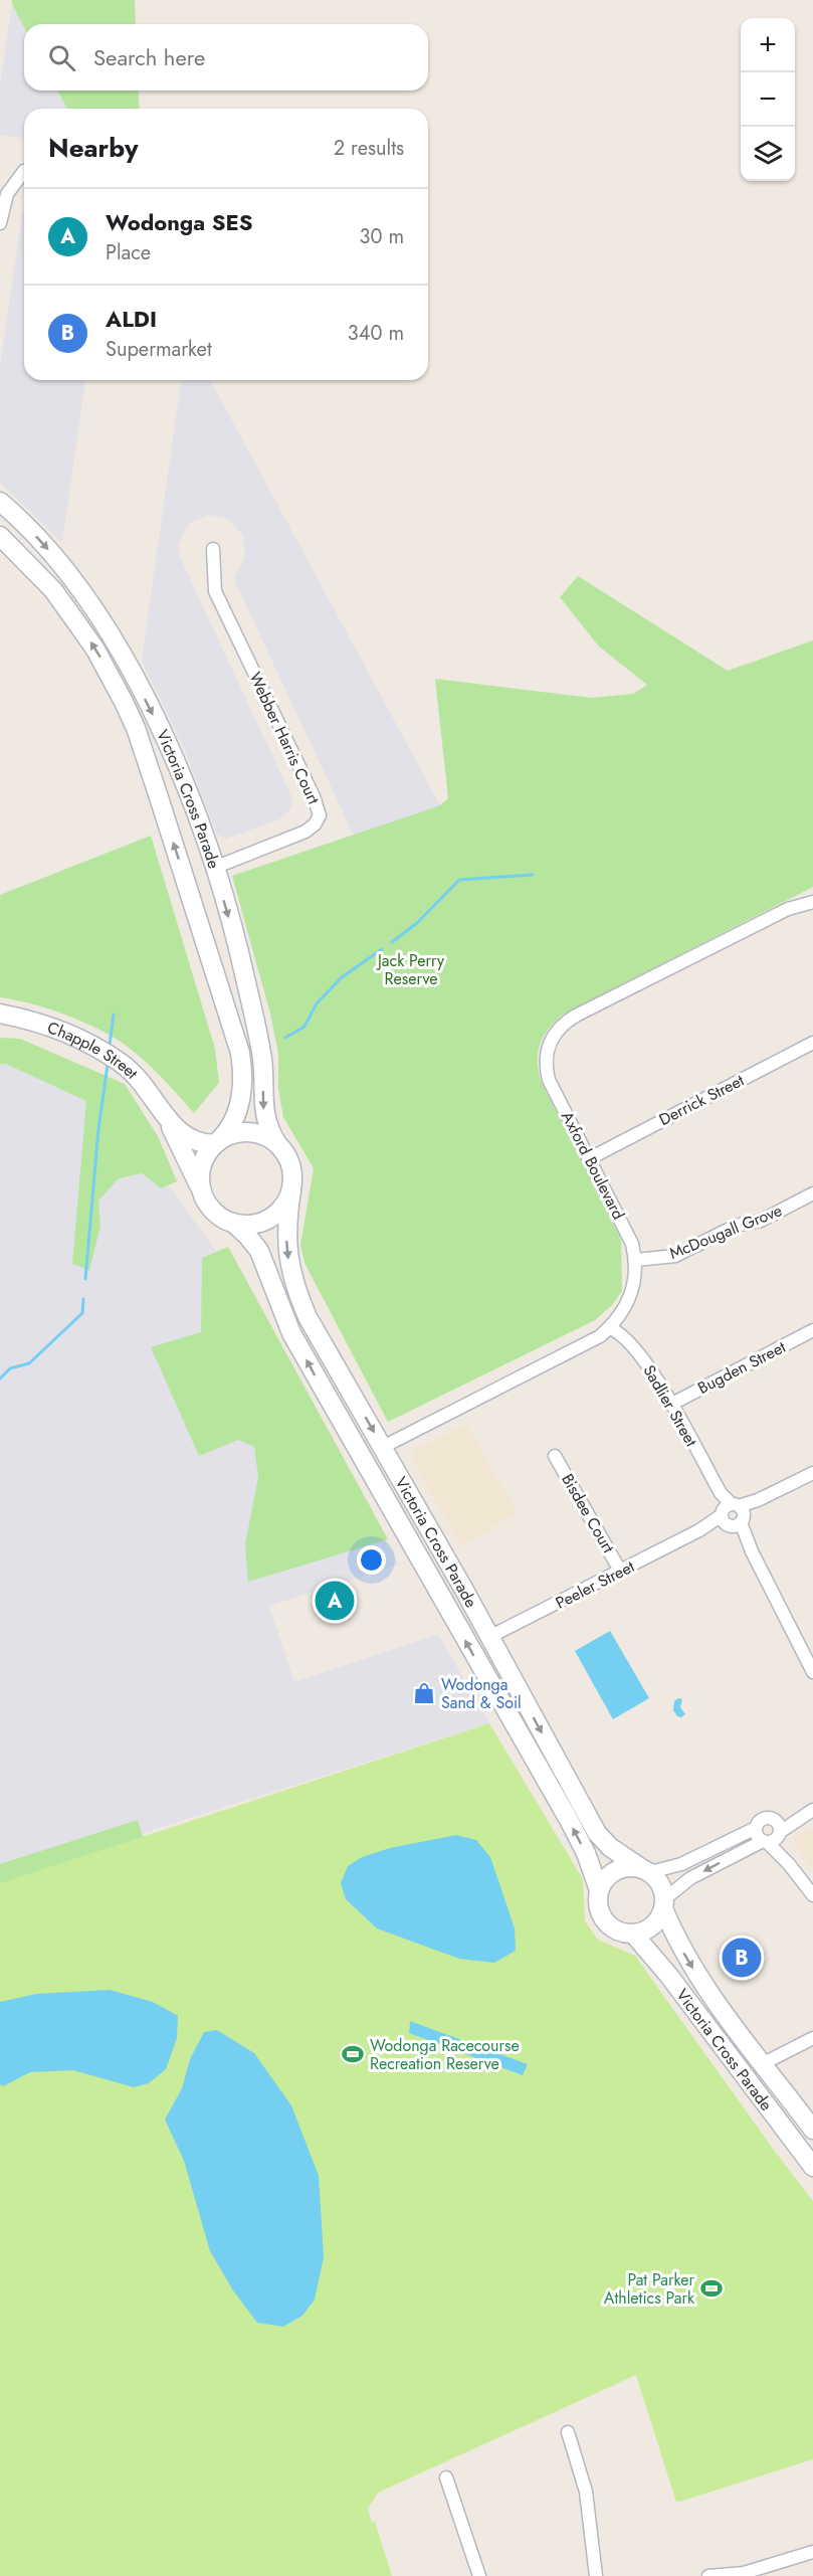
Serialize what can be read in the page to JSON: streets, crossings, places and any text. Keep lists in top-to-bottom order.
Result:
{
  "streets": {
    "main road": ["Victoria Cross Parade", "Chapple Street"],
    "street": [
      "Webber Harris Court",
      "Derrick Street",
      "Axford Boulevard",
      "McDougall Grove",
      "Bugden Street",
      "Sadlier Street",
      "Bisdee Court",
      "Peeler Street"
    ]
  },
  "crossings": [
    ["Webber Harris Court", "Victoria Cross Parade"],
    ["Victoria Cross Parade", "Chapple Street"],
    ["Victoria Cross Parade", "Axford Boulevard"],
    ["Victoria Cross Parade", "Peeler Street"],
    ["Derrick Street", "Axford Boulevard"],
    ["Axford Boulevard", "McDougall Grove"],
    ["Axford Boulevard", "Sadlier Street"],
    ["Bugden Street", "Sadlier Street"],
    ["Sadlier Street", "Peeler Street"],
    ["Bisdee Court", "Peeler Street"]
  ],
  "parks": ["Jack Perry Reserve"],
  "places": {
    "shop": ["Wodonga Sand & Soil"],
    "sports": ["Wodonga Racecourse Recreation Reserve", "Pat Parker Athletics Park"]
  },
  "page": {
    "map_buttons": ["+", "−"],
    "search": "Search here",
    "heading": ["Nearby", "2 results"],
    "list": [
      {
        "mark": "A",
        "name": "Wodonga SES",
        "note": "Place",
        "value": "30 m"
      },
      {
        "mark": "B",
        "name": "ALDI",
        "note": "Supermarket",
        "value": "340 m"
      }
    ],
    "pins": ["A", "B"]
  }
}
